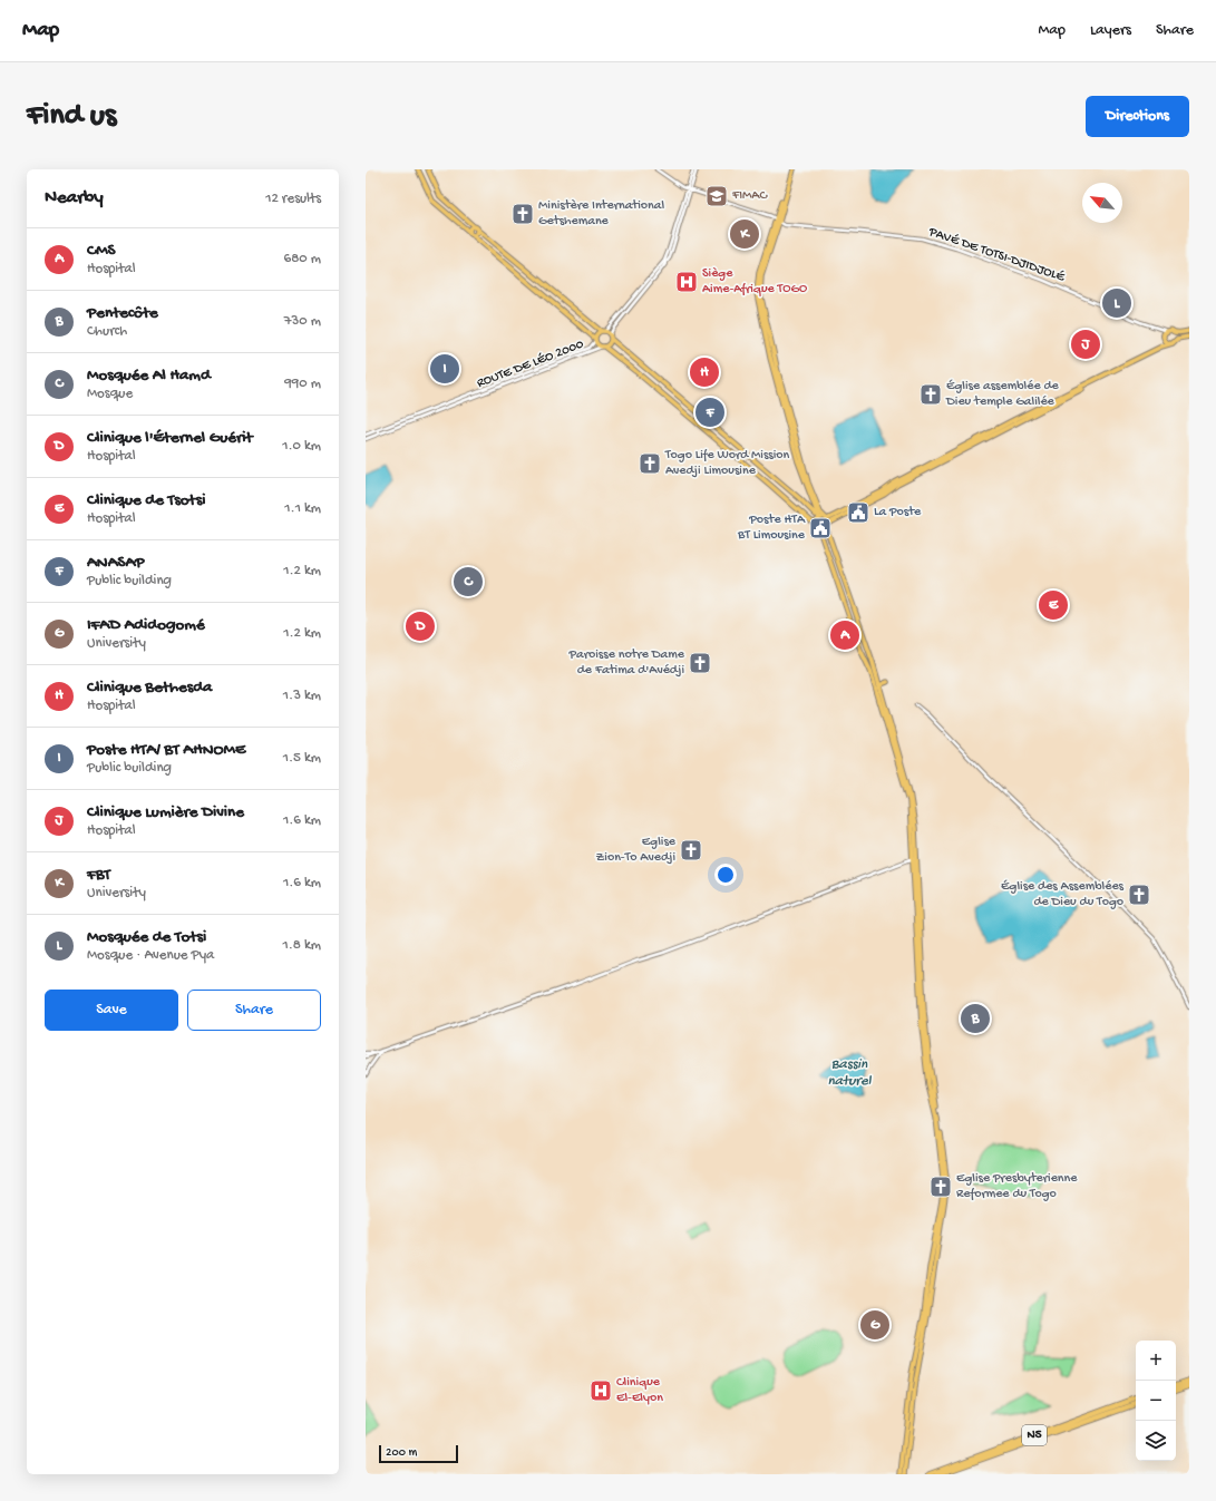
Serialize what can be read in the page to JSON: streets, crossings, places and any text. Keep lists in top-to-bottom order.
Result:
{
  "streets": {
    "highway": ["N5"],
    "street": ["PAVÉ DE TOTSI-DJIDJOLÉ", "ROUTE DE LÉO 2000"]
  },
  "water": ["Bassin naturel"],
  "places": {
    "school or university": ["FIMAC"],
    "church": [
      "Ministère International Getshemane",
      "Église assemblée de Dieu temple Galilée",
      "Togo Life Word Mission Avedji Limousine",
      "Paroisse notre Dame de Fatima d'Avédji",
      "Eglise Zion-To Avedji",
      "Église des Assemblées de Dieu du Togo",
      "Eglise Presbyterienne Reformee du Togo"
    ],
    "hospital": ["Siège Aime-Afrique TOGO", "Clinique El-Elyon"],
    "public building": ["La Poste", "Poste HTA BT Limousine"]
  },
  "scale_bar": "200 m",
  "north": "top left",
  "page": {
    "header": "Map",
    "nav": ["Map", "Layers", "Share"],
    "buttons": [
      "Directions",
      ["Save", "Share"]
    ],
    "title": "Find us",
    "heading": ["Nearby", "12 results"],
    "pins": [
      "K",
      "L",
      "J",
      "I",
      "H",
      "F",
      "C",
      "E",
      "D",
      "A",
      "B",
      "G"
    ],
    "list": [
      {
        "mark": "A",
        "name": "CMS",
        "note": "Hospital",
        "value": "680 m"
      },
      {
        "mark": "B",
        "name": "Pentecôte",
        "note": "Church",
        "value": "730 m"
      },
      {
        "mark": "C",
        "name": "Mosquée Al Hamd",
        "note": "Mosque",
        "value": "990 m"
      },
      {
        "mark": "D",
        "name": "Clinique l'Éternel Guérit",
        "note": "Hospital",
        "value": "1.0 km"
      },
      {
        "mark": "E",
        "name": "Clinique de Tsotsi",
        "note": "Hospital",
        "value": "1.1 km"
      },
      {
        "mark": "F",
        "name": "ANASAP",
        "note": "Public building",
        "value": "1.2 km"
      },
      {
        "mark": "G",
        "name": "IFAD Adidogomé",
        "note": "University",
        "value": "1.2 km"
      },
      {
        "mark": "H",
        "name": "Clinique Bethesda",
        "note": "Hospital",
        "value": "1.3 km"
      },
      {
        "mark": "I",
        "name": "Poste HTA/ BT AHNOME",
        "note": "Public building",
        "value": "1.5 km"
      },
      {
        "mark": "J",
        "name": "Clinique Lumière Divine",
        "note": "Hospital",
        "value": "1.6 km"
      },
      {
        "mark": "K",
        "name": "FBT",
        "note": "University",
        "value": "1.6 km"
      },
      {
        "mark": "L",
        "name": "Mosquée de Totsi",
        "note": "Mosque · Avenue Pya",
        "value": "1.8 km"
      }
    ],
    "map_buttons": ["+", "−"],
    "scale": "200 m"
  }
}
